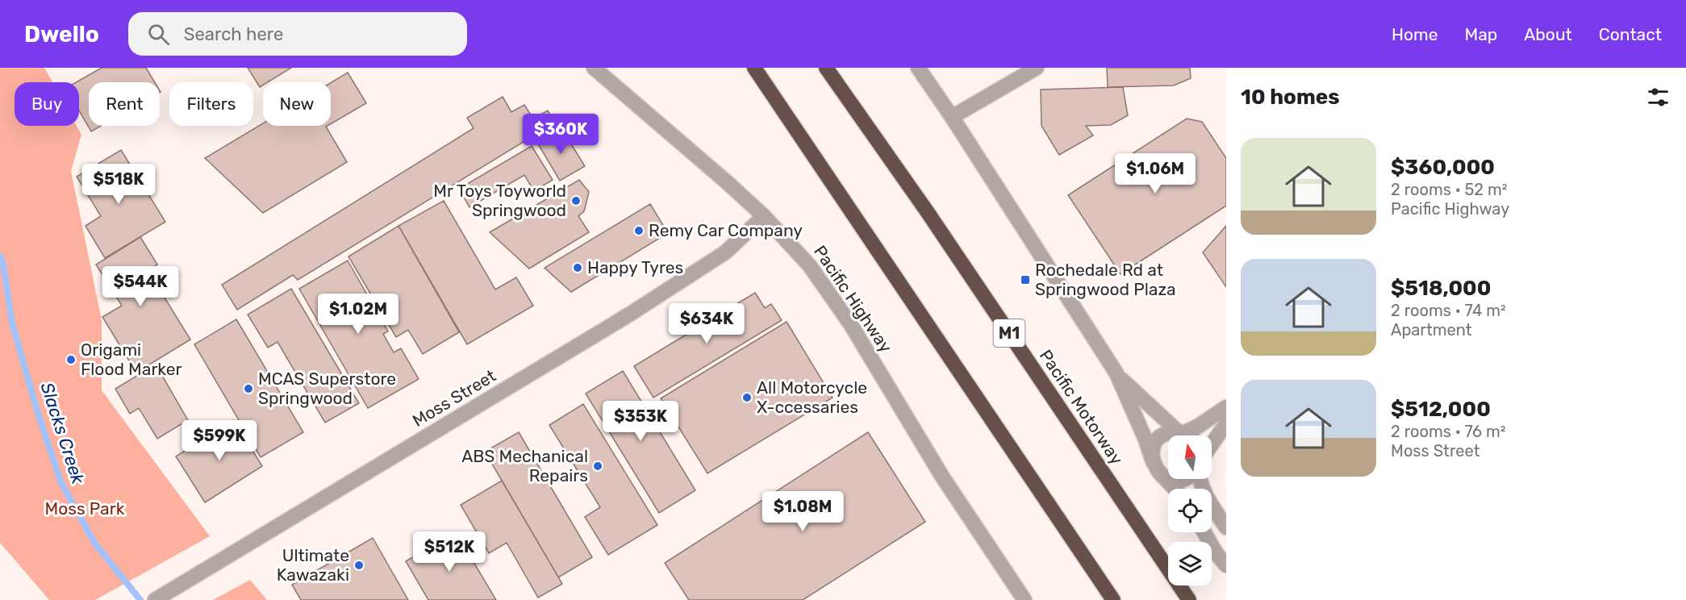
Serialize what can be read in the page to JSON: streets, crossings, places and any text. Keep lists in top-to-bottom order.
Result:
{
  "streets": {
    "highway": ["M1", "Pacific Motorway"],
    "street": ["Pacific Highway", "Moss Street"]
  },
  "crossings": [
    ["Pacific Highway", "Moss Street"]
  ],
  "water": ["Slacks Creek"],
  "parks": ["Moss Park"],
  "places": {
    "other": [
      "Mr Toys Toyworld Springwood",
      "Remy Car Company",
      "Happy Tyres",
      "Origami Flood Marker",
      "MCAS Superstore Springwood",
      "All Motorcycle X-ccessaries",
      "ABS Mechanical Repairs",
      "Ultimate Kawazaki"
    ],
    "transit": ["Rochedale Rd at Springwood Plaza"]
  },
  "north": "top",
  "page": {
    "header": "Dwello",
    "search": "Search here",
    "nav": [
      "Home",
      "Map",
      "About",
      "Contact"
    ],
    "heading": "10 homes",
    "chip": [
      "Buy",
      "Rent",
      "Filters",
      "New"
    ],
    "price": [
      "$360K",
      "$1.06M",
      "$518K",
      "$544K",
      "$1.02M",
      "$634K",
      "$353K",
      "$599K",
      "$1.08M",
      "$512K"
    ],
    "list": [
      {
        "name": "$360,000",
        "note": "2 rooms · 52 m² · Pacific Highway"
      },
      {
        "name": "$518,000",
        "note": "2 rooms · 74 m² · Apartment"
      },
      {
        "name": "$512,000",
        "note": "2 rooms · 76 m² · Moss Street"
      }
    ]
  }
}
